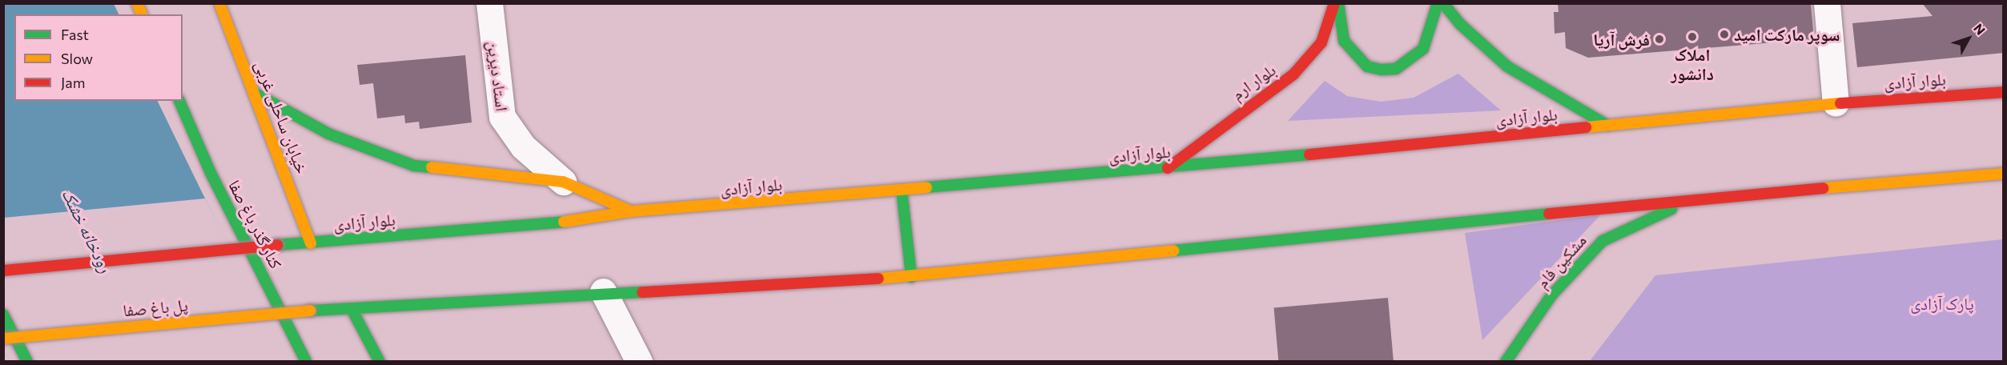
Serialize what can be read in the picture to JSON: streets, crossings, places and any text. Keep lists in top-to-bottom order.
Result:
{
  "streets": {
    "main road": [
      "بلوار آزادی",
      "بلوار ارم",
      "خیابان ساحلی غربی",
      "کنار گذر باغ صفا",
      "مشکین فام",
      "پل باغ صفا"
    ],
    "street": ["استاد دیرین"]
  },
  "crossings": [
    ["بلوار آزادی", "بلوار ارم"],
    ["بلوار آزادی", "خیابان ساحلی غربی"]
  ],
  "water": ["رودخانه خشک"],
  "parks": ["پارک آزادی"],
  "places": ["سوپر مارکت امید", "املاک دانشور", "فرش آریا"],
  "legend": ["Fast", "Slow", "Jam"],
  "north": "top right"
}
